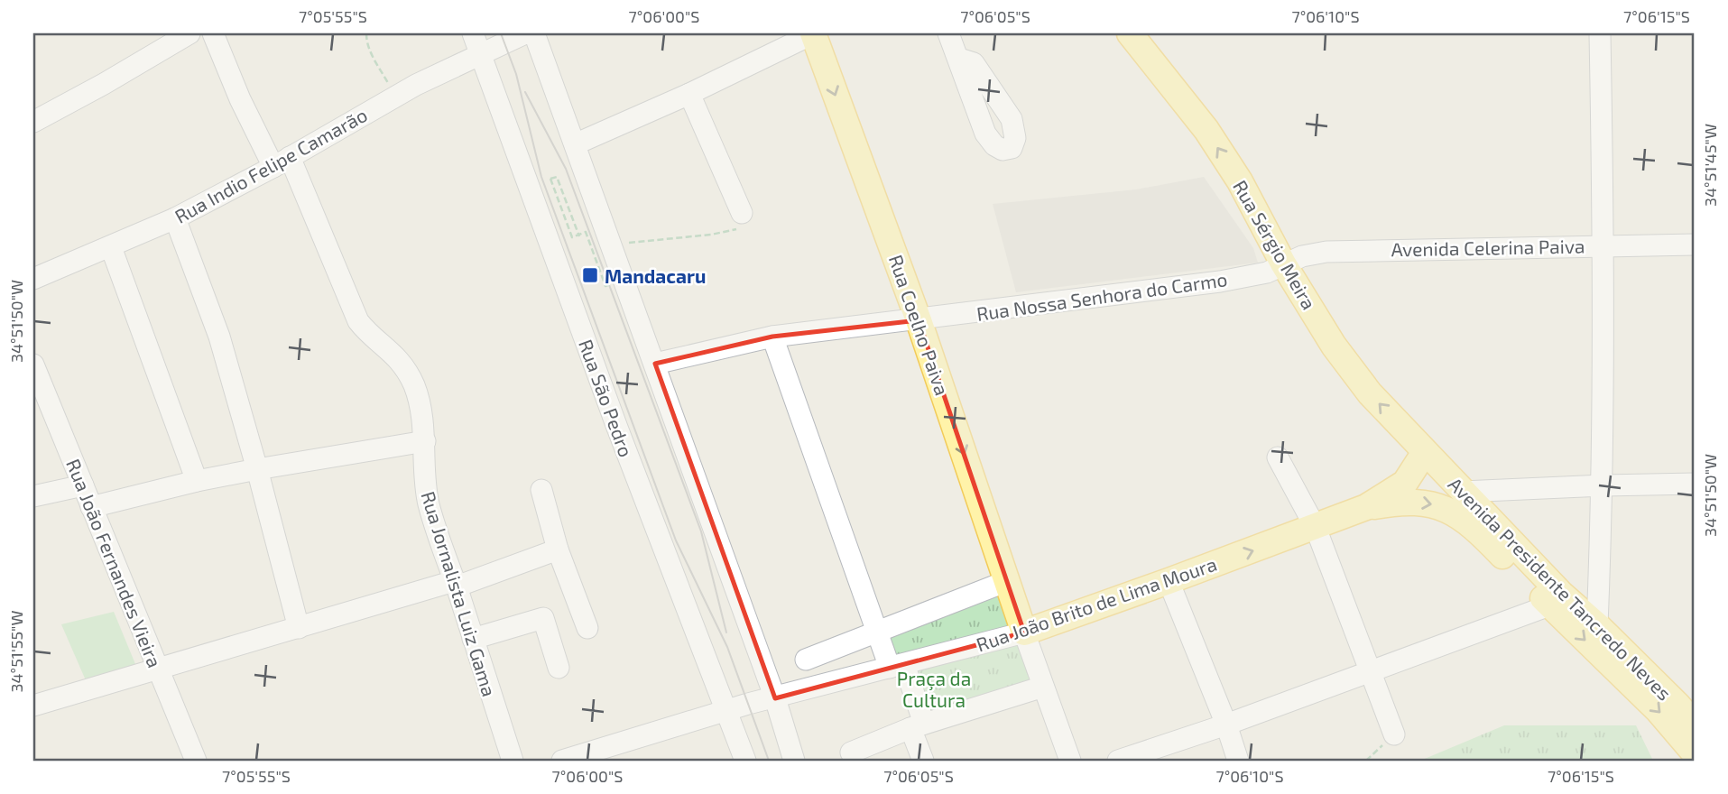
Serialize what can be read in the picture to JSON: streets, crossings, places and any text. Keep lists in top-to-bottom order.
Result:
{
  "streets": {
    "main road": [
      "Rua Sérgio Meira",
      "Rua Coelho Paiva",
      "Avenida Presidente Tancredo Neves",
      "Rua João Brito de Lima Moura"
    ],
    "street": [
      "Rua Indio Felipe Camarão",
      "Avenida Celerina Paiva",
      "Rua Nossa Senhora do Carmo",
      "Rua São Pedro",
      "Rua João Fernandes Vieira",
      "Rua Jornalista Luiz Gama"
    ]
  },
  "crossings": [
    ["Rua Indio Felipe Camarão", "Rua São Pedro"],
    ["Rua Indio Felipe Camarão", "Rua Jornalista Luiz Gama"],
    ["Rua Sérgio Meira", "Avenida Celerina Paiva"],
    ["Rua Sérgio Meira", "Rua Nossa Senhora do Carmo"],
    ["Rua Sérgio Meira", "Avenida Presidente Tancredo Neves"],
    ["Avenida Celerina Paiva", "Rua Nossa Senhora do Carmo"],
    ["Rua Nossa Senhora do Carmo", "Rua Coelho Paiva"],
    ["Rua Coelho Paiva", "Rua João Brito de Lima Moura"],
    ["Rua São Pedro", "Rua João Brito de Lima Moura"],
    ["Avenida Presidente Tancredo Neves", "Rua João Brito de Lima Moura"]
  ],
  "one_way": ["Rua Sérgio Meira", "Rua Coelho Paiva"],
  "parks": ["Praça da Cultura"],
  "places": {
    "transit": ["Mandacaru"]
  },
  "coordinates": [
    "7°05'55\"S",
    "7°06'00\"S",
    "7°06'05\"S",
    "7°06'10\"S",
    "7°06'15\"S",
    "34°51'45\"W",
    "34°51'50\"W",
    "34°51'55\"W"
  ]
}
